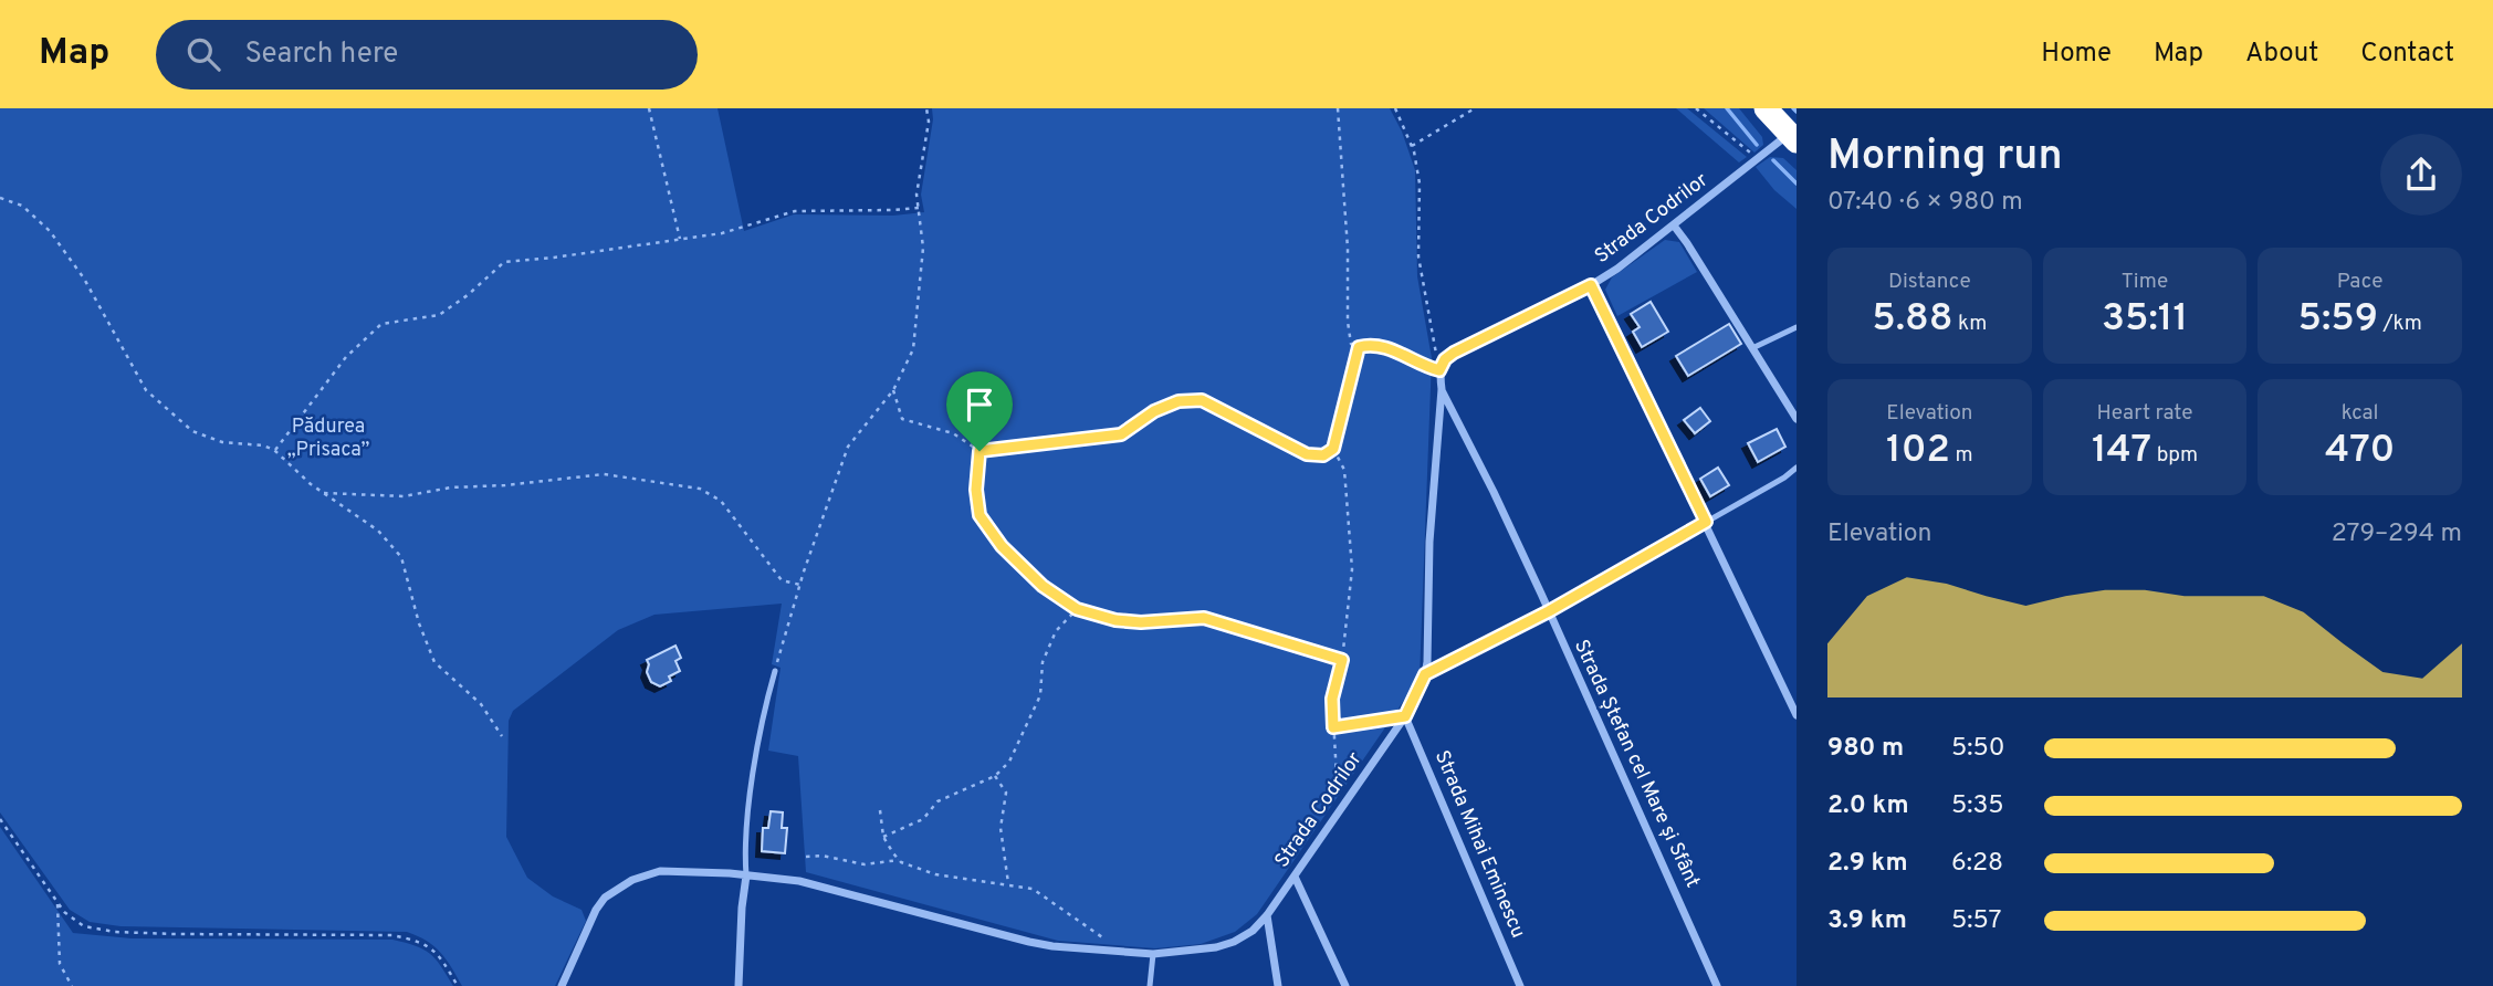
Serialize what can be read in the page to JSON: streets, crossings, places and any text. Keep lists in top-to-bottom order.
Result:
{
  "streets": {
    "street": ["Strada Codrilor", "Strada Ștefan cel Mare și Sfânt", "Strada Mihai Eminescu"]
  },
  "crossings": [
    ["Strada Codrilor", "Strada Ștefan cel Mare și Sfânt"],
    ["Strada Codrilor", "Strada Mihai Eminescu"]
  ],
  "parks": ["Pădurea „Prisaca”"],
  "page": {
    "header": "Map",
    "search": "Search here",
    "nav": [
      "Home",
      "Map",
      "About",
      "Contact"
    ],
    "heading": ["Morning run", "07:40 · 6 × 980 m"],
    "stats": [
      ["Distance", "5.88 km"],
      ["Time", "35:11"],
      ["Pace", "5:59 /km"],
      ["Elevation", "102 m"],
      ["Heart rate", "147 bpm"],
      ["kcal", "470"]
    ],
    "chart": ["Elevation", "279–294 m"],
    "list": [
      {
        "name": "980 m",
        "note": "5:50"
      },
      {
        "name": "2.0 km",
        "note": "5:35"
      },
      {
        "name": "2.9 km",
        "note": "6:28"
      },
      {
        "name": "3.9 km",
        "note": "5:57"
      }
    ]
  }
}
